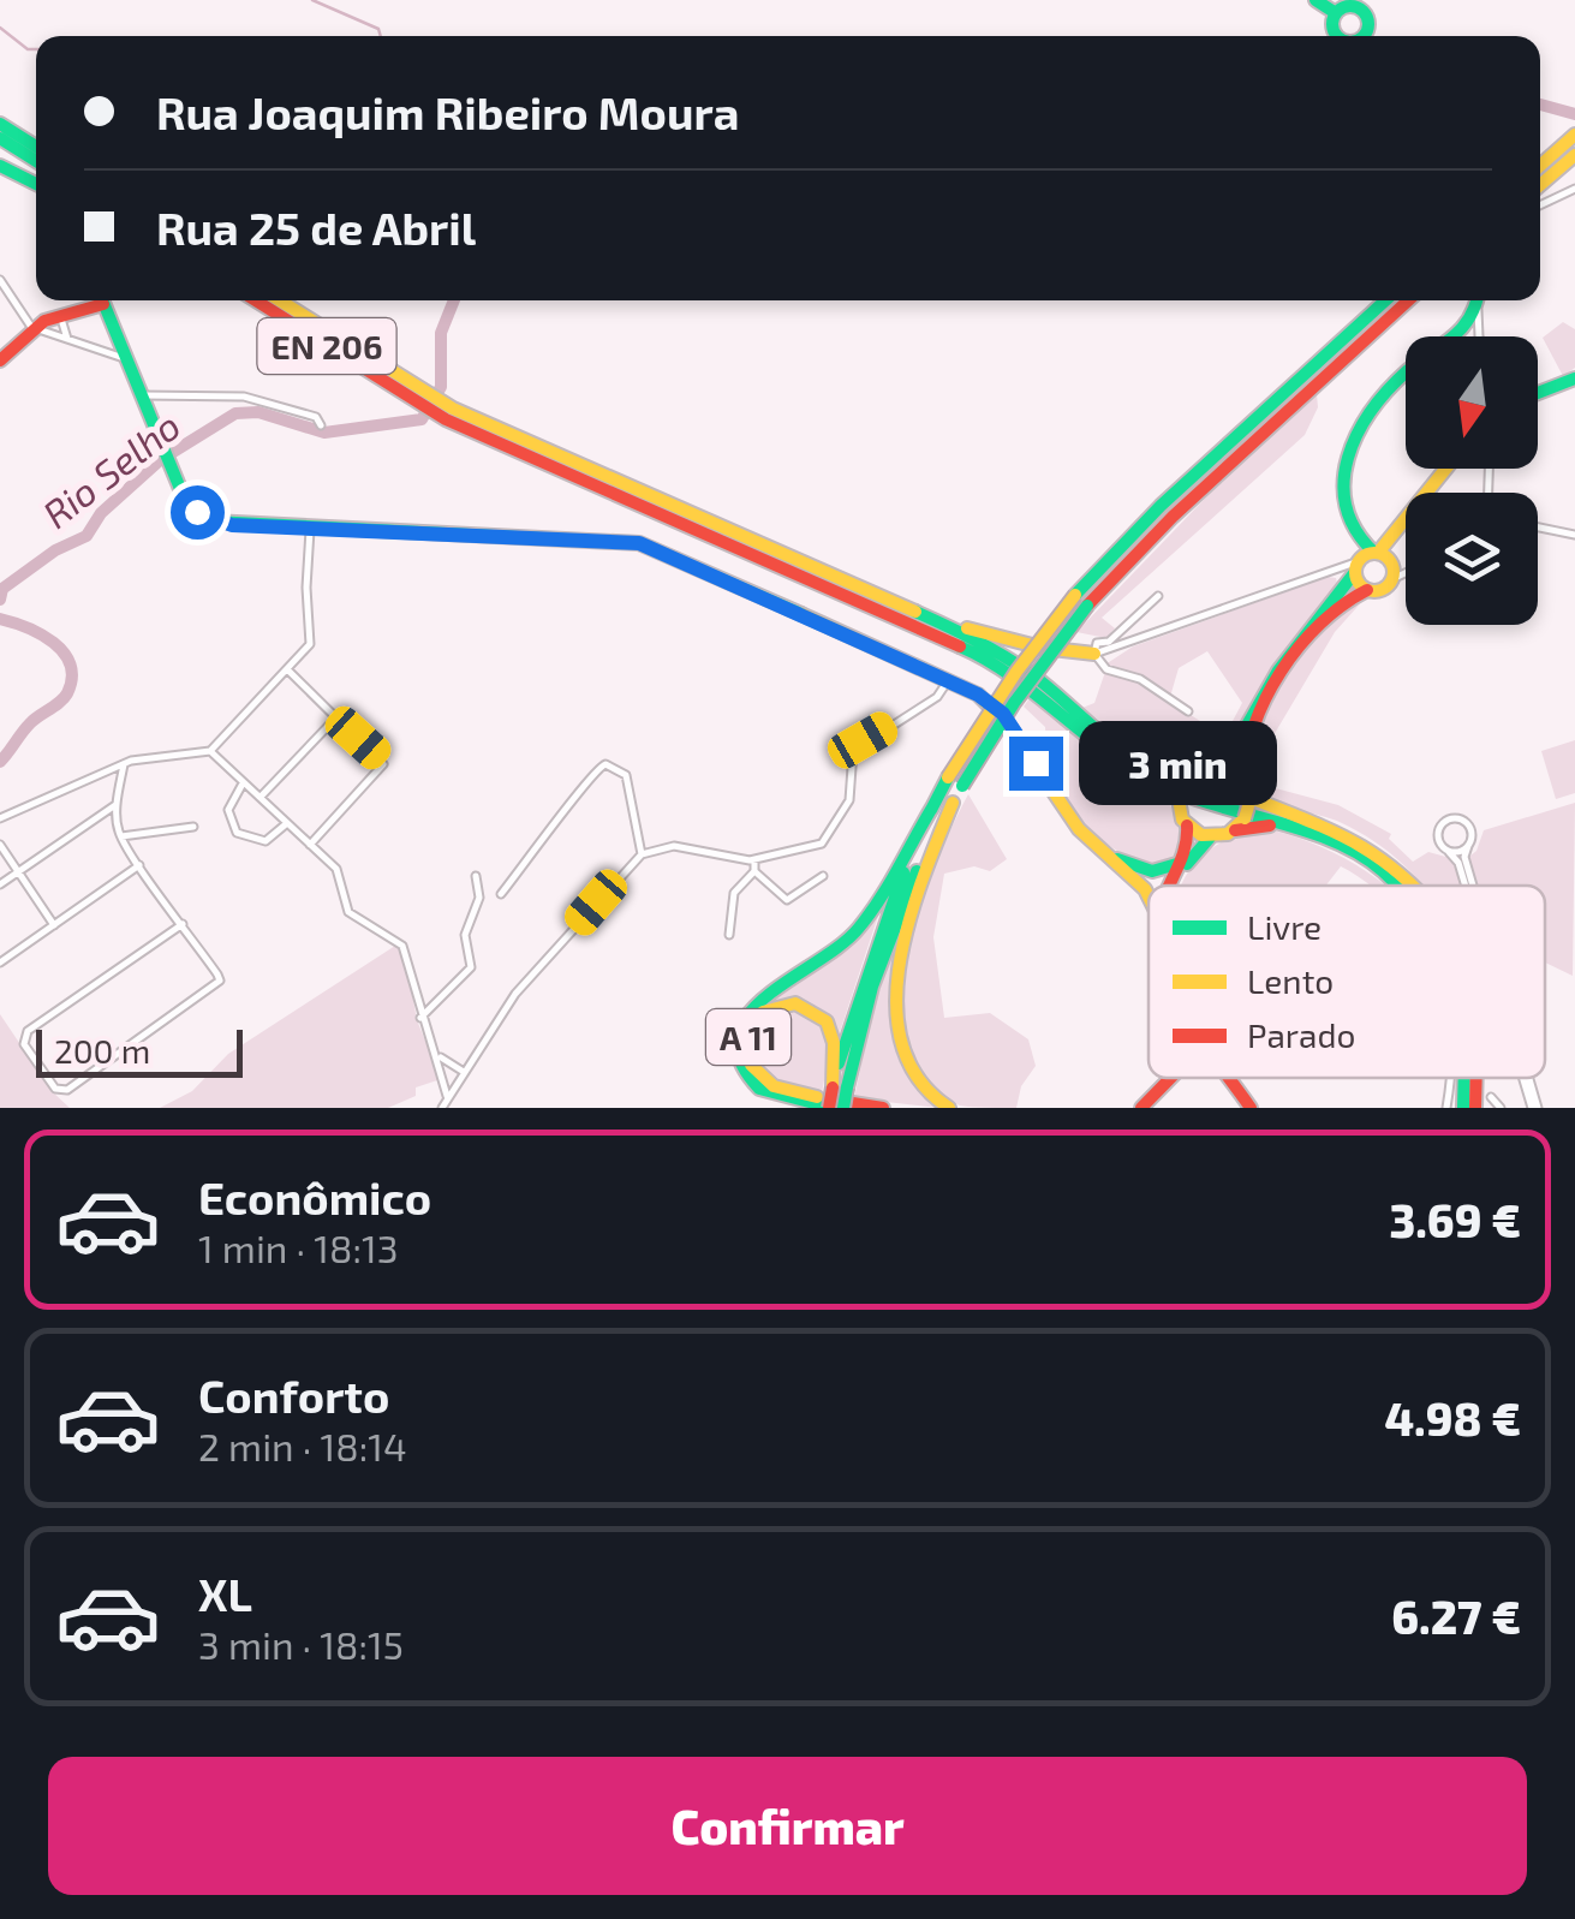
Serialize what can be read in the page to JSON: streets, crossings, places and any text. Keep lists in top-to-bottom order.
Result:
{
  "streets": {
    "main road": ["EN 206", "A 11"]
  },
  "water": ["Rio Selho"],
  "legend": ["Livre", "Lento", "Parado"],
  "scale_bar": "200 m",
  "north": "bottom",
  "page": {
    "banner": ["Rua Joaquim Ribeiro Moura", "Rua 25 de Abril"],
    "bubble": "3 min",
    "scale": "200 m",
    "list": [
      {
        "name": "Econômico",
        "note": "1 min · 18:13",
        "value": "3.69 €"
      },
      {
        "name": "Conforto",
        "note": "2 min · 18:14",
        "value": "4.98 €"
      },
      {
        "name": "XL",
        "note": "3 min · 18:15",
        "value": "6.27 €"
      }
    ],
    "buttons": "Confirmar"
  }
}
